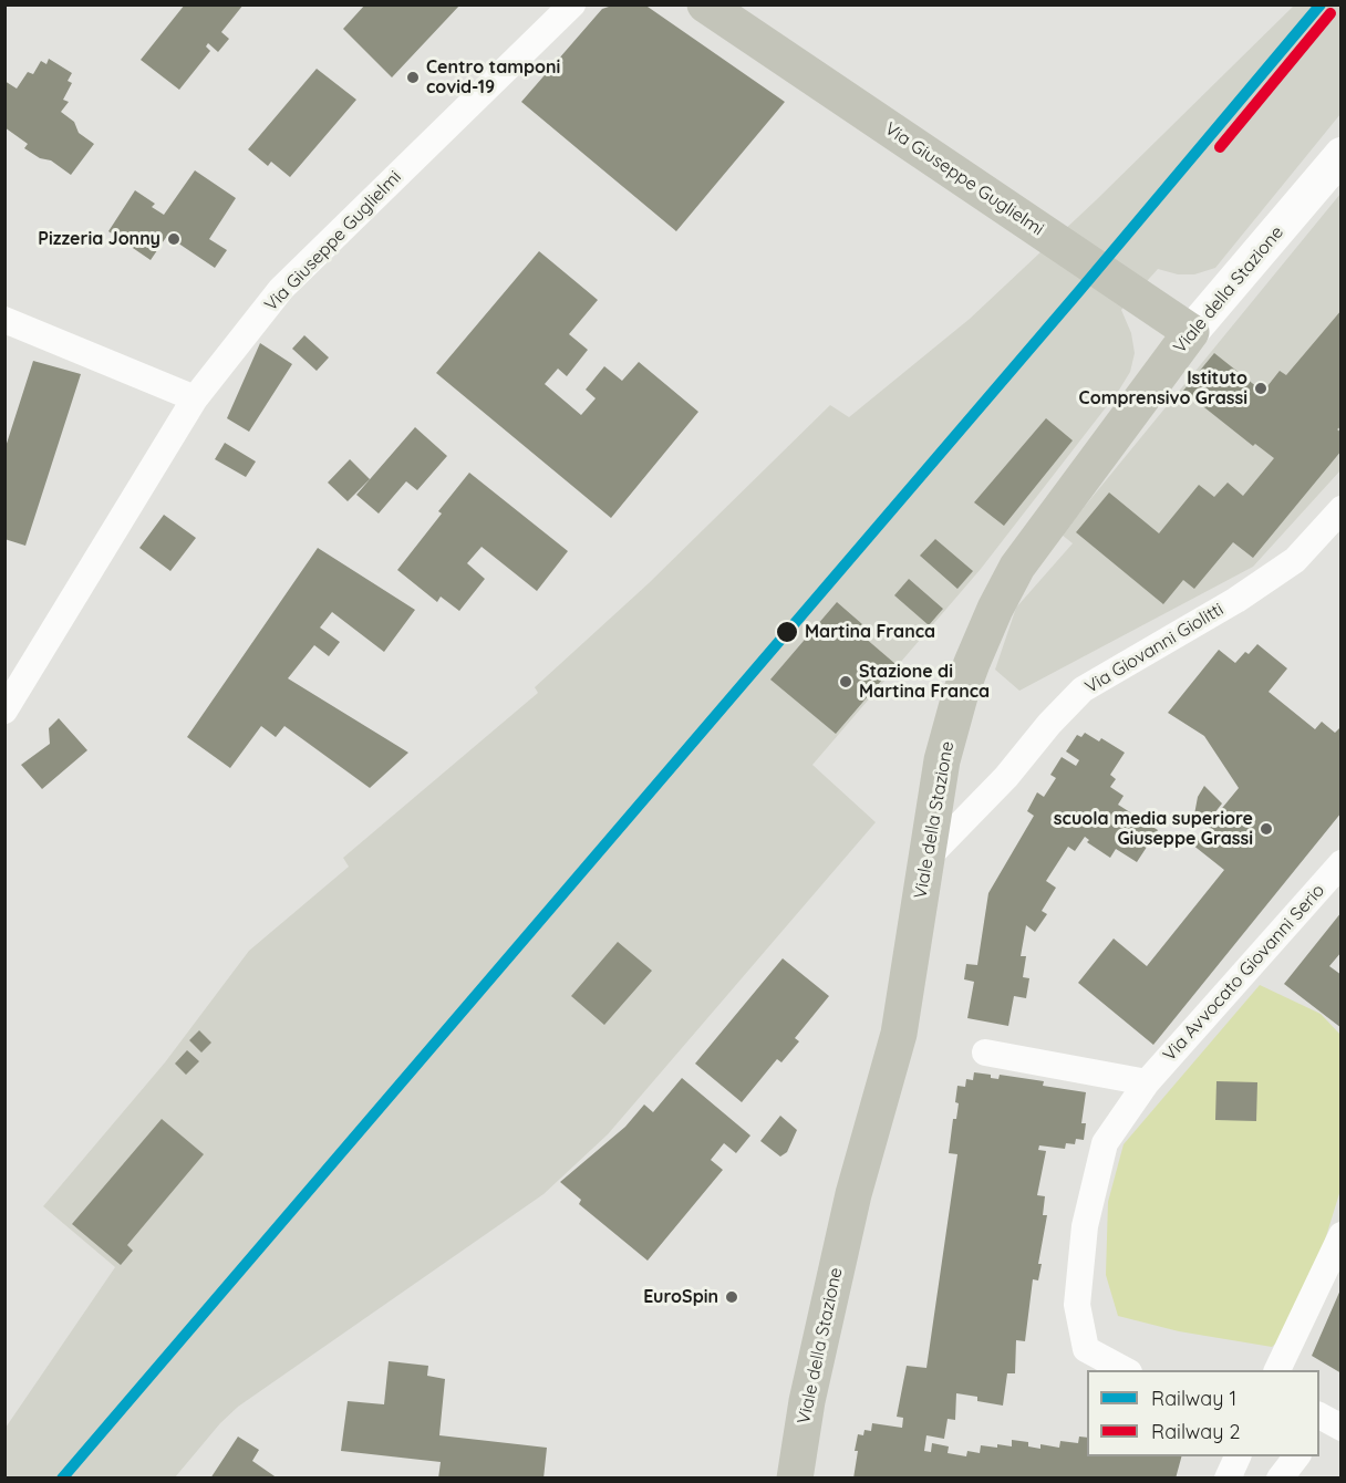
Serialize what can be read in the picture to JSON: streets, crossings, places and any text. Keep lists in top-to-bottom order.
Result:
{
  "streets": {
    "main road": ["Via Giuseppe Guglielmi", "Viale della Stazione"],
    "street": ["Via Giovanni Giolitti", "Via Avvocato Giovanni Serio"]
  },
  "crossings": [
    ["Via Giuseppe Guglielmi", "Viale della Stazione"],
    ["Viale della Stazione", "Via Giovanni Giolitti"]
  ],
  "places": [
    "Centro tamponi covid-19",
    "Pizzeria Jonny",
    "Istituto Comprensivo Grassi",
    "Martina Franca",
    "Stazione di Martina Franca",
    "scuola media superiore Giuseppe Grassi",
    "EuroSpin"
  ],
  "lines": ["rail line 1", "rail line 2"],
  "legend": ["Railway 1", "Railway 2"]
}
